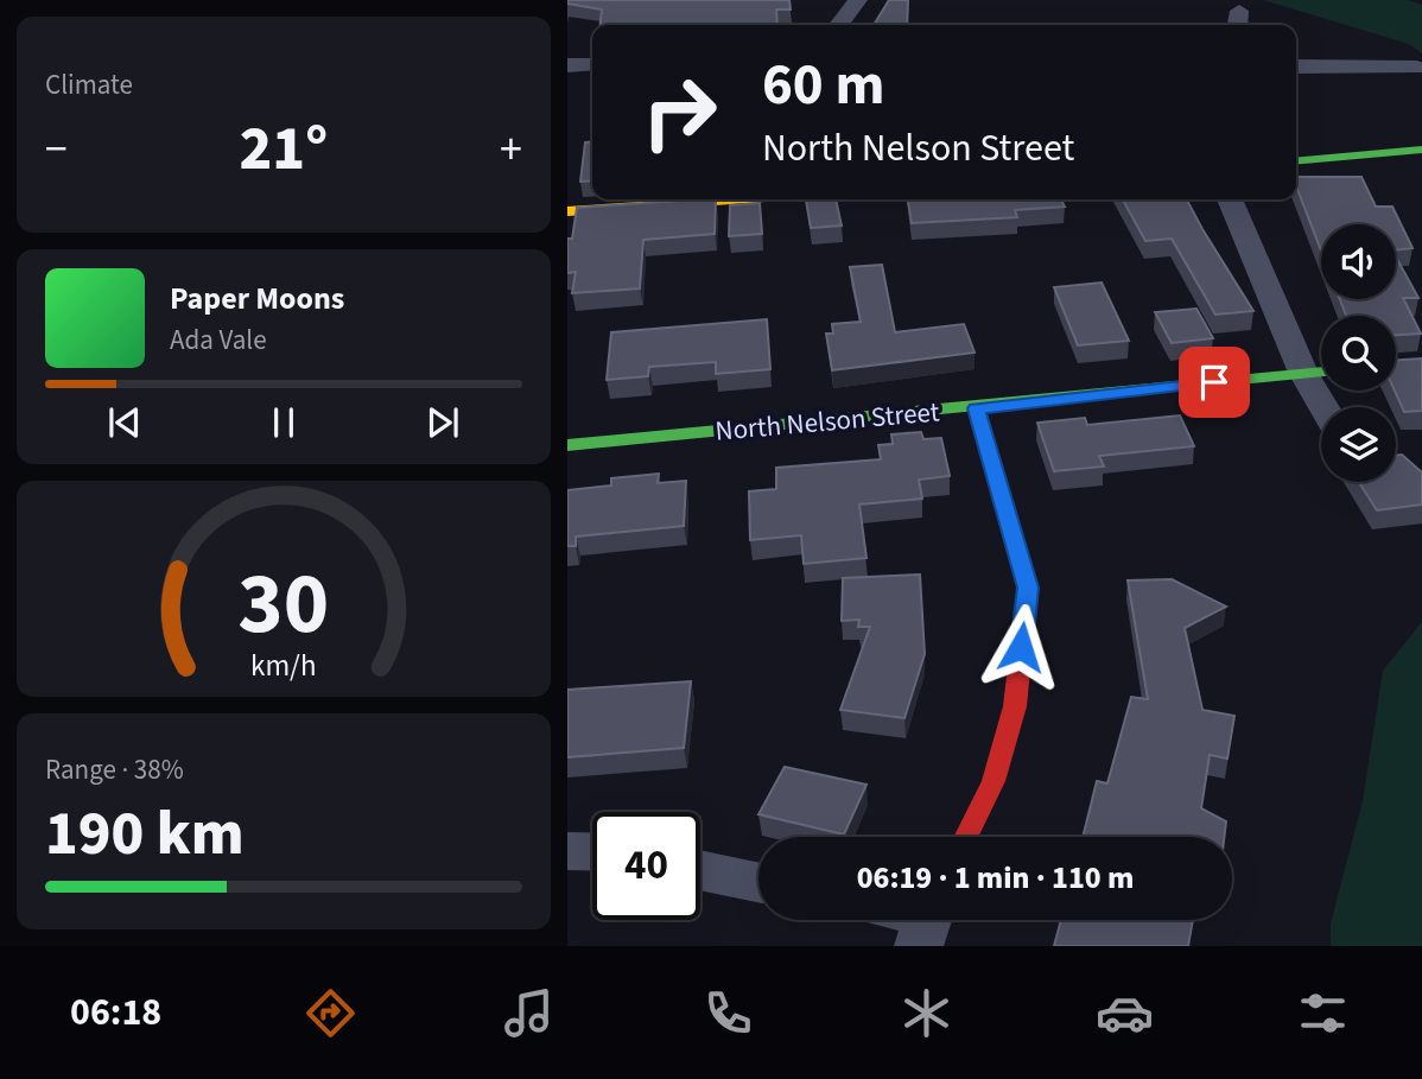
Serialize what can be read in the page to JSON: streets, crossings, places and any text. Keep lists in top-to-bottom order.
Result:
{
  "streets": {
    "street": ["North Nelson Street"]
  },
  "page": {
    "tile": [
      "Climate",
      ["Range · 38%", "190 km"]
    ],
    "turn": ["60 m", "North Nelson Street"],
    "heat": ["−", "21°", "+"],
    "song": ["Paper Moons", "Ada Vale"],
    "limit": "40",
    "trip": "06:19 · 1 min · 110 m",
    "tabs": "06:18",
    "gauge": ["30", "km/h"]
  }
}
